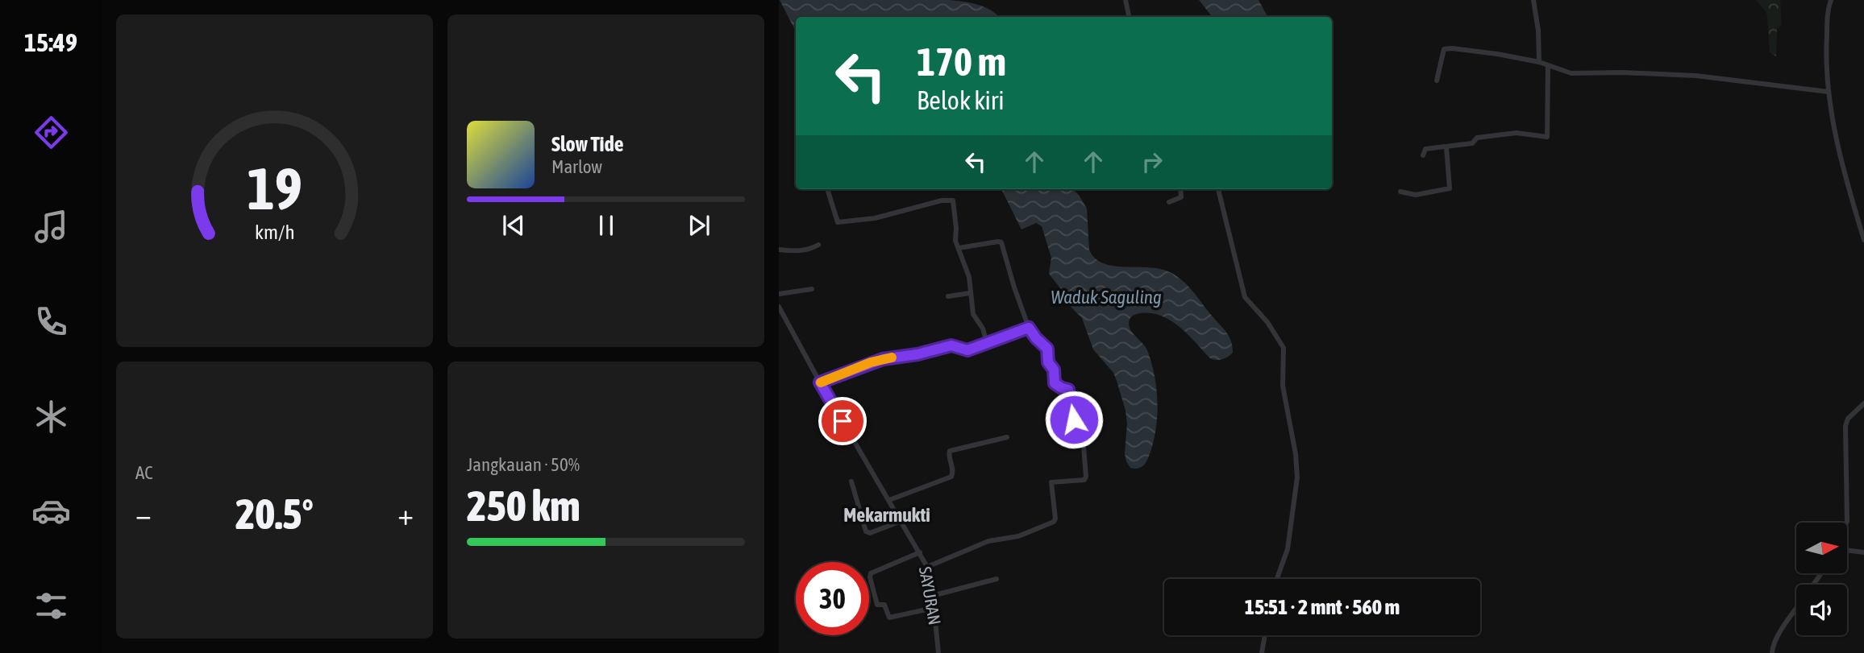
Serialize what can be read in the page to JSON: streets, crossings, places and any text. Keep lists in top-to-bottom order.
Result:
{
  "streets": {
    "street": ["SAYURAN"]
  },
  "districts": ["Mekarmukti"],
  "water": ["Waduk Saguling"],
  "north": "right",
  "page": {
    "tabs": "15:49",
    "turn": ["170 m", "Belok kiri"],
    "song": ["Slow Tide", "Marlow"],
    "tile": [
      "AC",
      ["Jangkauan · 50%", "250 km"]
    ],
    "heat": ["−", "20.5°", "+"],
    "limit": "30",
    "trip": "15:51 · 2 mnt · 560 m",
    "gauge": ["19", "km/h"]
  }
}
